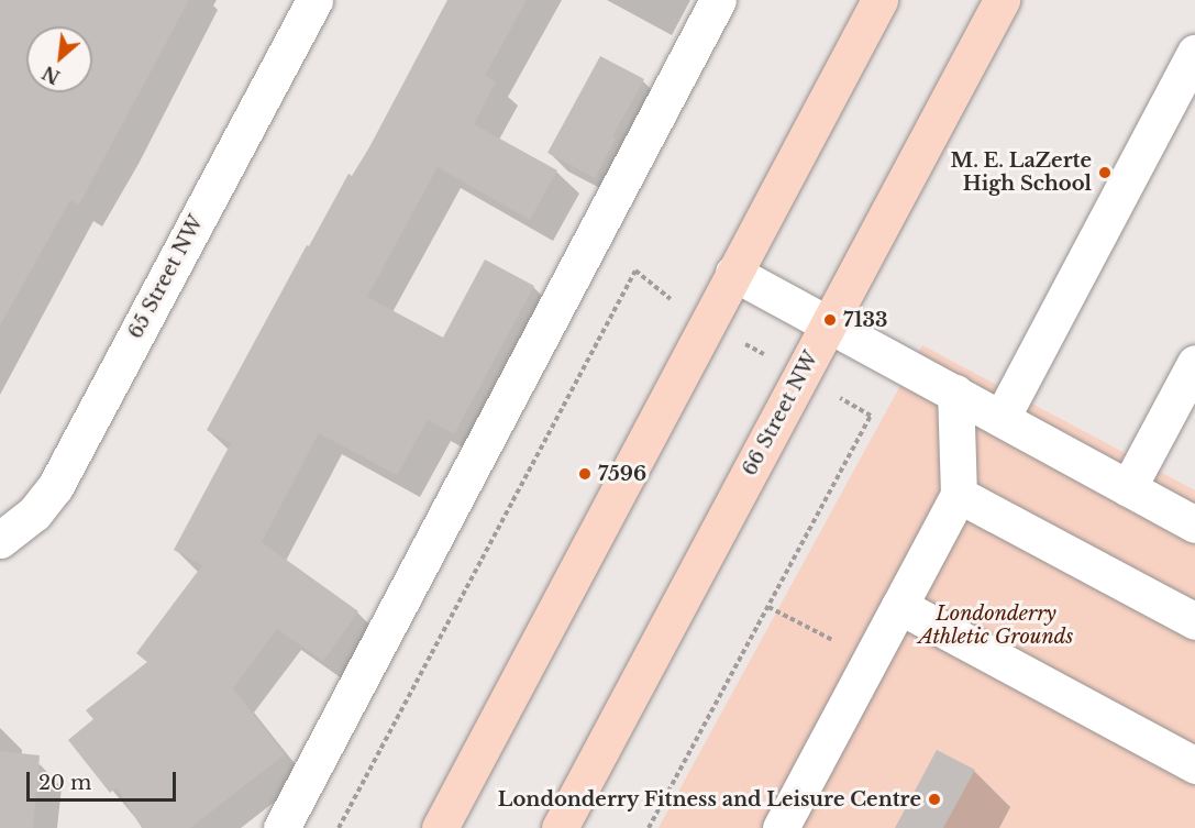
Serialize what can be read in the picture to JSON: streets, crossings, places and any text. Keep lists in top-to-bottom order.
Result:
{
  "streets": {
    "main road": ["66 Street NW"],
    "street": ["65 Street NW"]
  },
  "parks": ["Londonderry Athletic Grounds"],
  "places": [
    "M. E. LaZerte High School",
    "7133",
    "7596",
    "Londonderry Fitness and Leisure Centre"
  ],
  "scale_bar": "20 m",
  "north": "bottom left"
}
